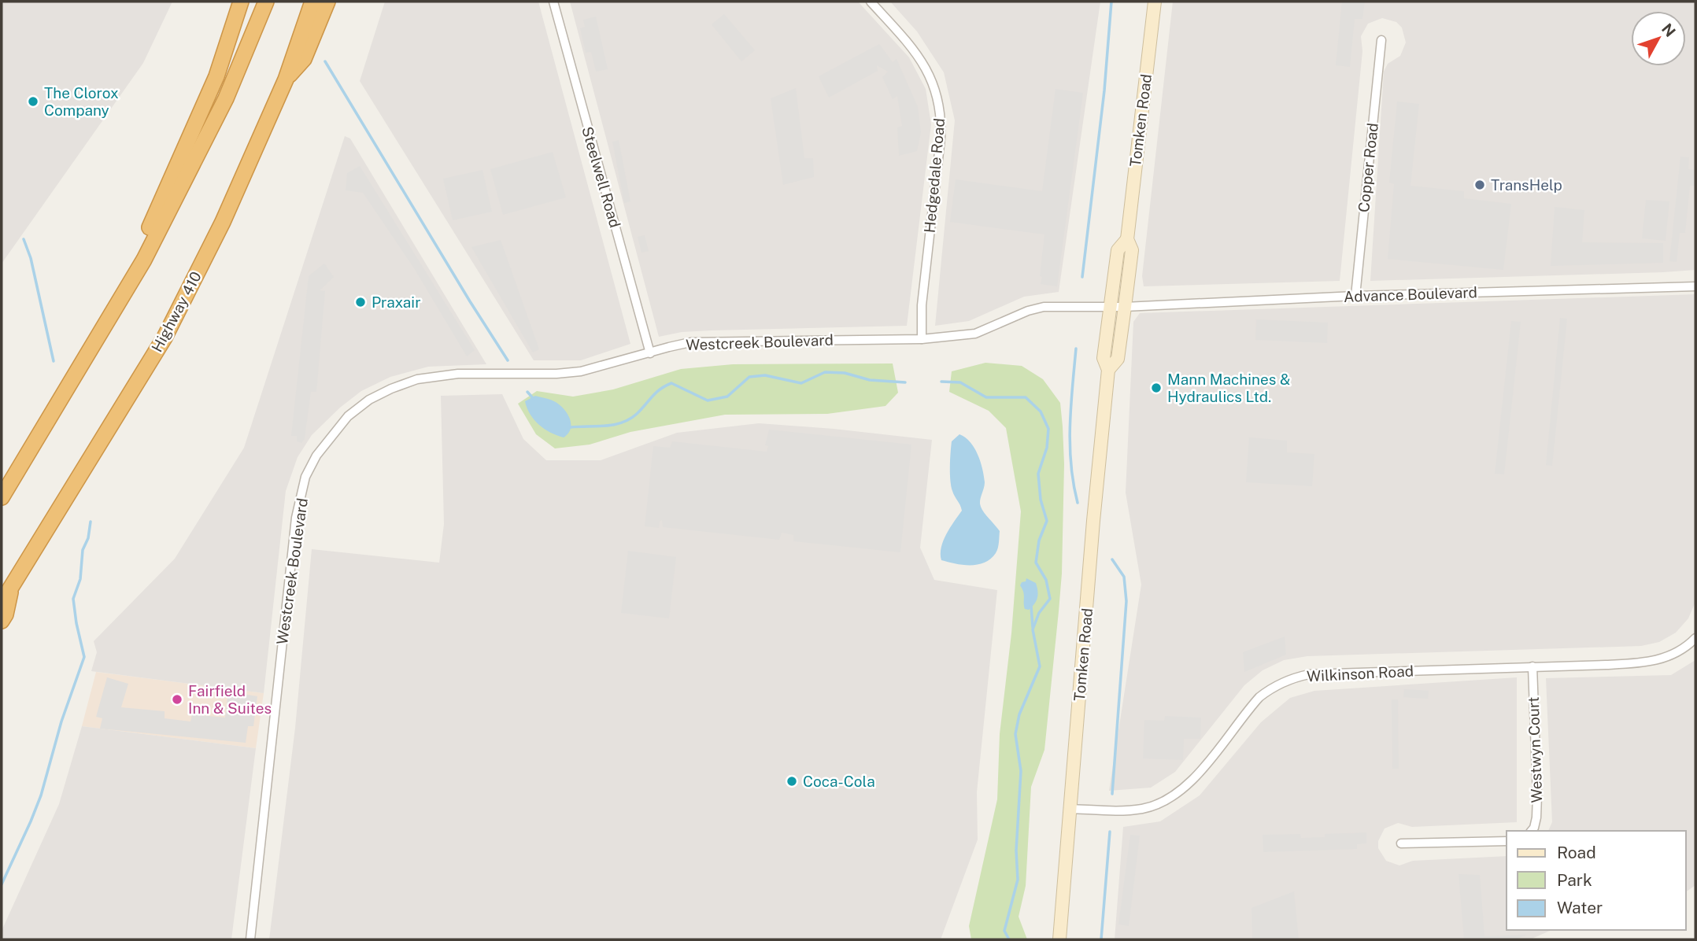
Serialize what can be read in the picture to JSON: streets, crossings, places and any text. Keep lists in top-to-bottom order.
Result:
{
  "streets": {
    "highway": ["Highway 410"],
    "main road": ["Tomken Road"],
    "street": [
      "Copper Road",
      "Hedgedale Road",
      "Steelwell Road",
      "Advance Boulevard",
      "Westcreek Boulevard",
      "Wilkinson Road",
      "Westwyn Court"
    ]
  },
  "crossings": [
    ["Tomken Road", "Advance Boulevard"],
    ["Tomken Road", "Westcreek Boulevard"],
    ["Tomken Road", "Wilkinson Road"],
    ["Copper Road", "Advance Boulevard"],
    ["Hedgedale Road", "Westcreek Boulevard"],
    ["Steelwell Road", "Westcreek Boulevard"],
    ["Advance Boulevard", "Westcreek Boulevard"],
    ["Wilkinson Road", "Westwyn Court"]
  ],
  "places": [
    "The Clorox Company",
    "TransHelp",
    "Praxair",
    "Mann Machines & Hydraulics Ltd.",
    "Fairfield Inn & Suites",
    "Coca-Cola"
  ],
  "legend": ["Road", "Park", "Water"],
  "north": "top right"
}
